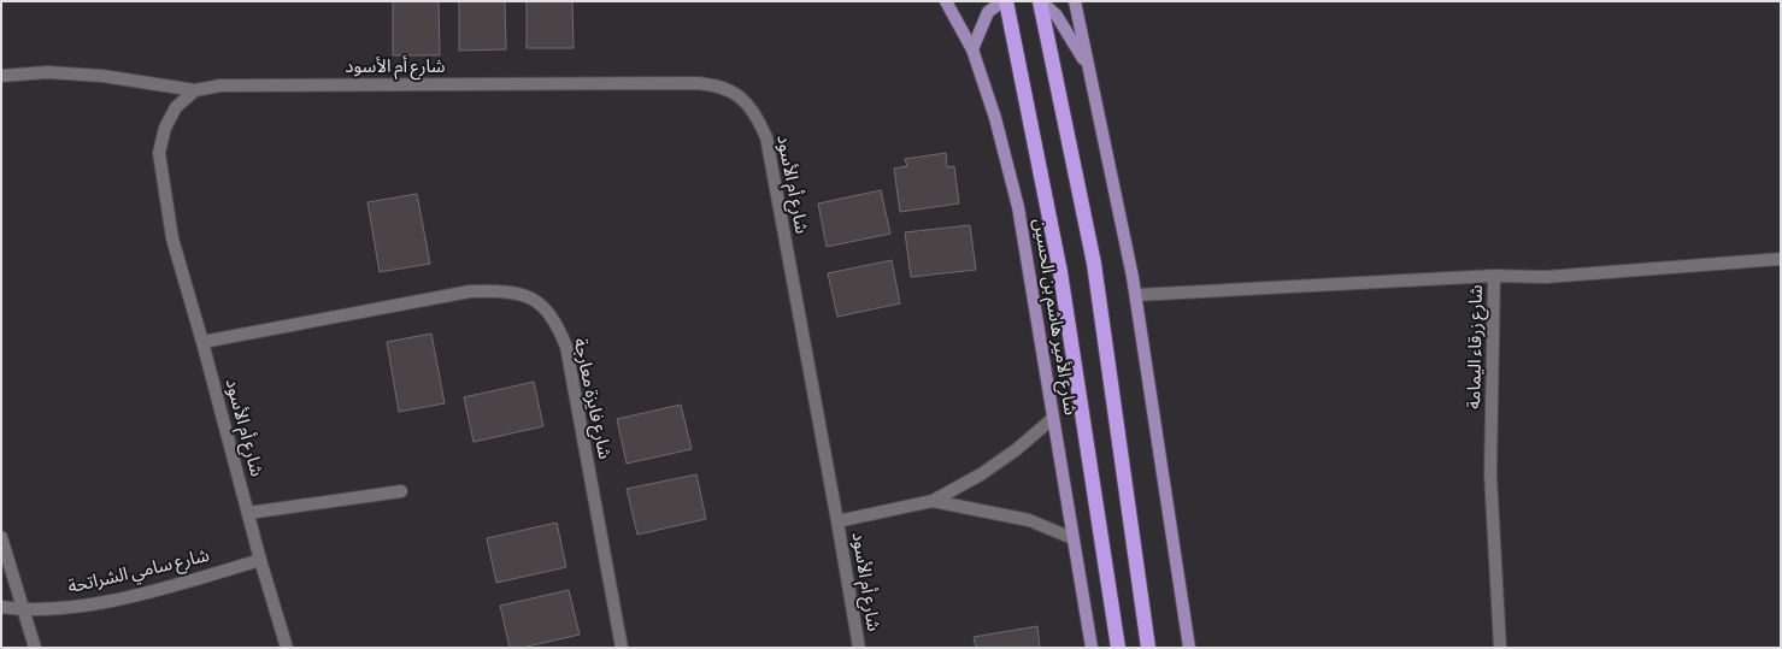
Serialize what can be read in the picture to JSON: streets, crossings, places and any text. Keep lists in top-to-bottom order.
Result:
{
  "streets": {
    "highway": ["شارع الأمير هاشم بن الحسين"],
    "street": [
      "شارع أم الأسود",
      "شارع زرقاء اليمامة",
      "شارع فايزة معارجة",
      "شارع سامي الشراتحة"
    ]
  },
  "crossings": [
    ["شارع أم الأسود", "شارع الأمير هاشم بن الحسين"],
    ["شارع أم الأسود", "شارع فايزة معارجة"],
    ["شارع أم الأسود", "شارع سامي الشراتحة"]
  ]
}
